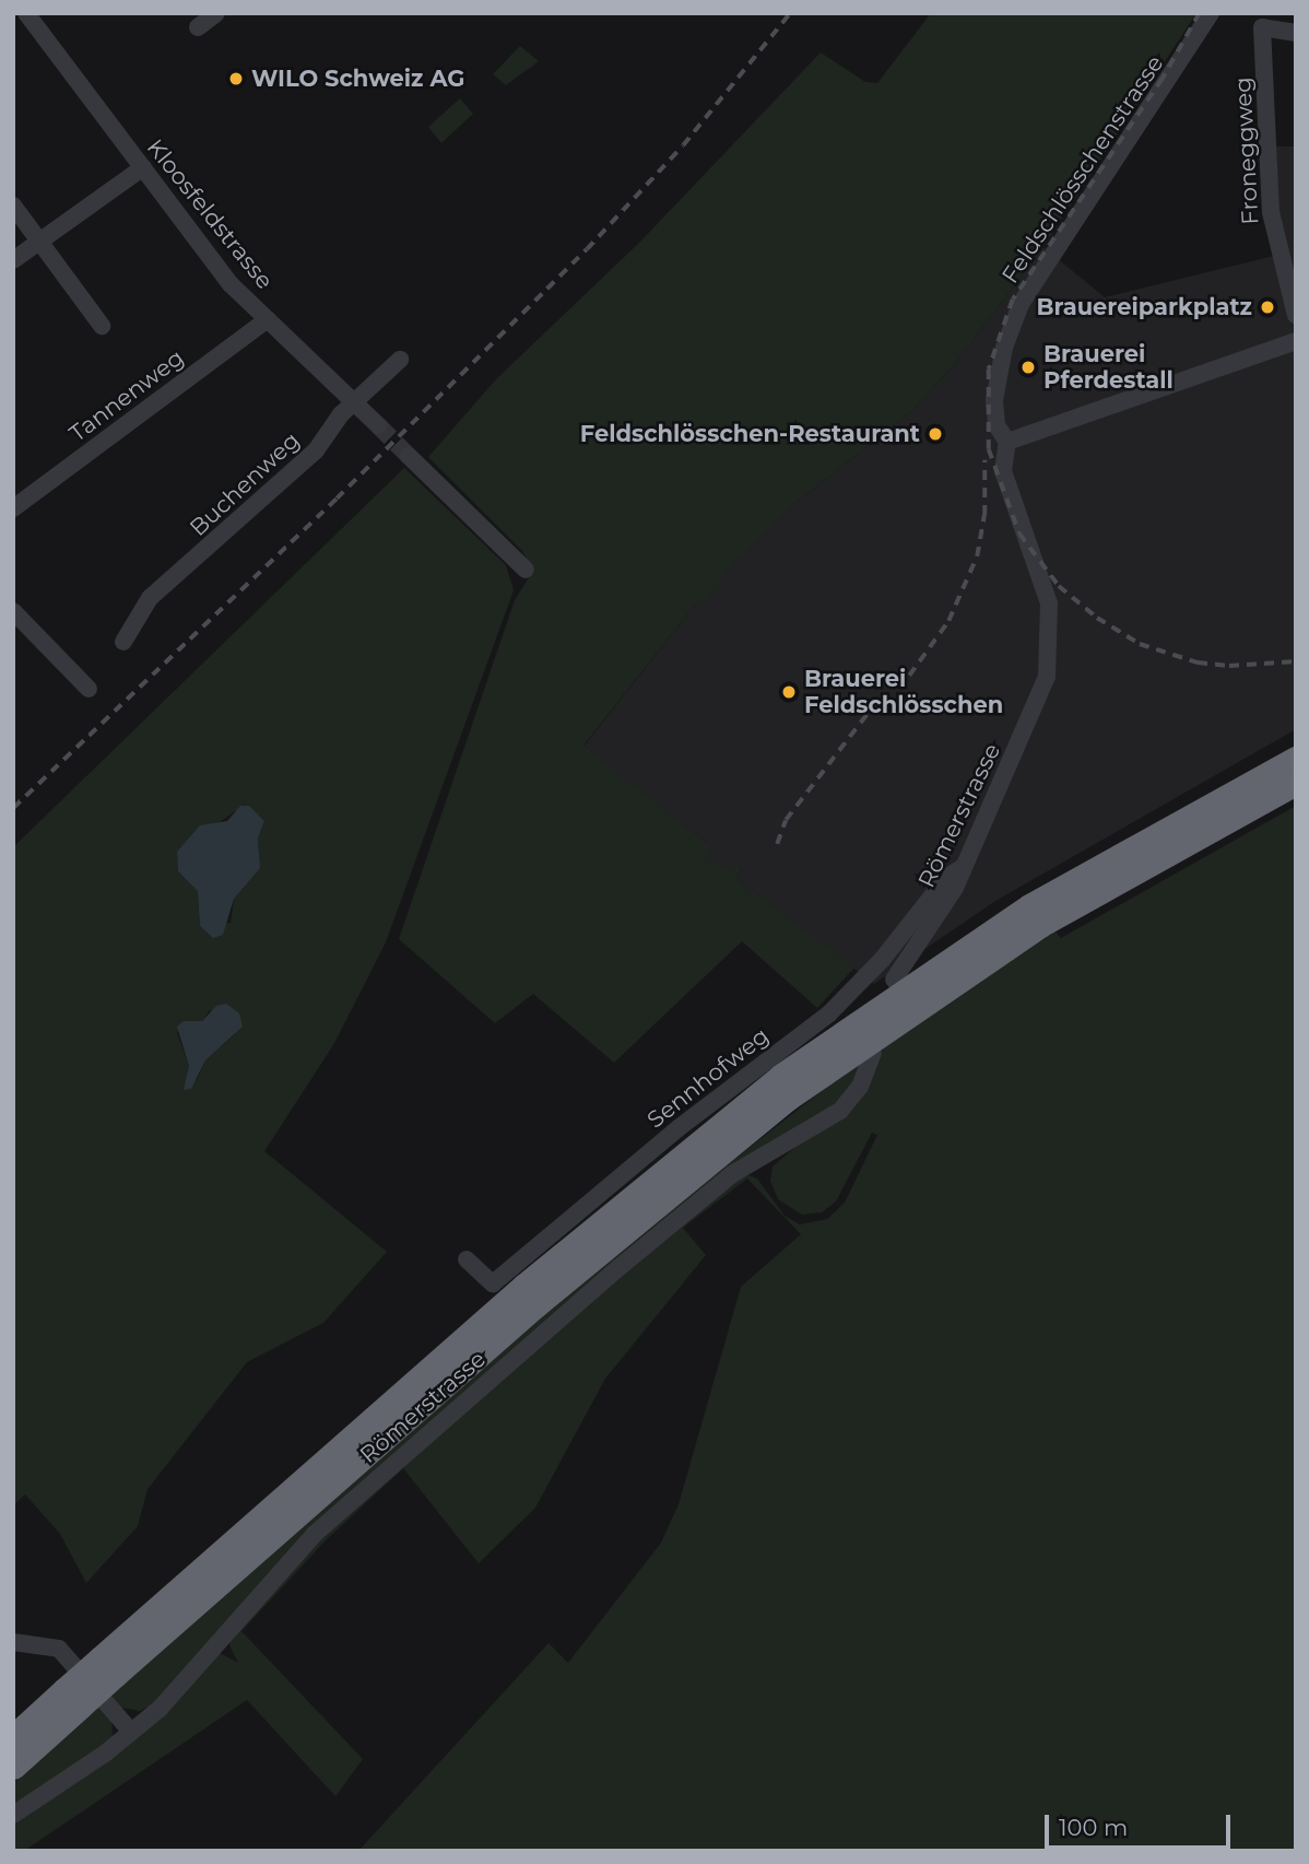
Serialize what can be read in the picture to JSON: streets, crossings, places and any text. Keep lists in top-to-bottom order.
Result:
{
  "streets": {
    "street": [
      "Froneggweg",
      "Feldschlösschenstrasse",
      "Kloosfeldstrasse",
      "Tannenweg",
      "Buchenweg",
      "Römerstrasse",
      "Sennhofweg"
    ]
  },
  "crossings": [
    ["Feldschlösschenstrasse", "Römerstrasse"],
    ["Kloosfeldstrasse", "Tannenweg"],
    ["Kloosfeldstrasse", "Buchenweg"],
    ["Römerstrasse", "Sennhofweg"]
  ],
  "places": [
    "WILO Schweiz AG",
    "Brauereiparkplatz",
    "Brauerei Pferdestall",
    "Feldschlösschen-Restaurant",
    "Brauerei Feldschlösschen"
  ],
  "scale_bar": "100 m"
}
